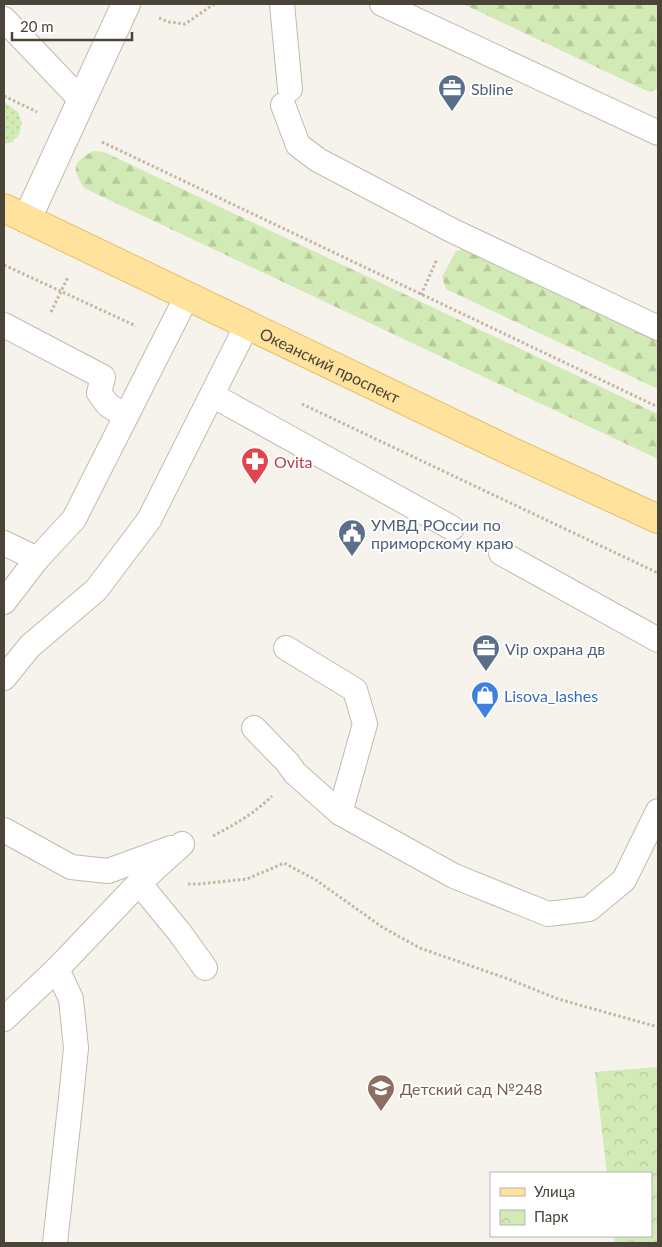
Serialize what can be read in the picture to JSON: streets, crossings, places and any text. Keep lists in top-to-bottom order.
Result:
{
  "streets": {
    "main road": ["Океанский проспект"]
  },
  "places": {
    "office": ["Sbline", "Vip охрана дв"],
    "pharmacy": ["Ovita"],
    "public building": ["УМВД РОссии по приморскому краю"],
    "shop": ["Lisova_lashes"],
    "school or university": ["Детский сад №248"]
  },
  "legend": ["Улица", "Парк"],
  "scale_bar": "20 m"
}
